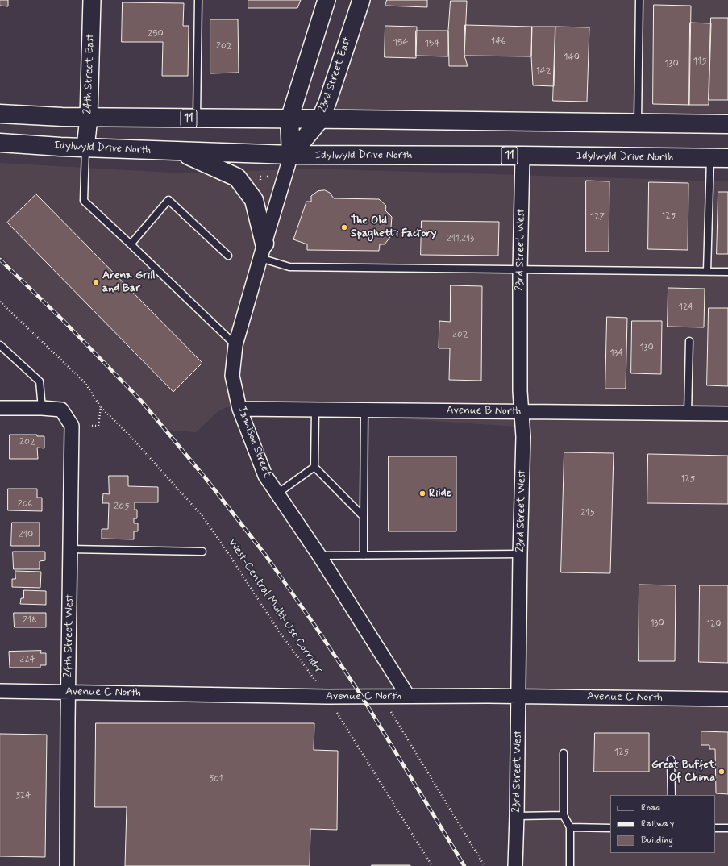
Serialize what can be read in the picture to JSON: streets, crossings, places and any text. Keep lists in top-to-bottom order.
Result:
{
  "streets": {
    "main road": ["23rd Street East", "11", "Idylwyld Drive North"],
    "street": [
      "24th Street East",
      "23rd Street West",
      "Avenue B North",
      "Jamison Street",
      "24th Street West",
      "Avenue C North"
    ],
    "path": ["West-Central Multi-Use Corridor"]
  },
  "crossings": [
    ["24th Street East", "11"],
    ["24th Street East", "Idylwyld Drive North"],
    ["23rd Street East", "11"],
    ["23rd Street East", "Idylwyld Drive North"],
    ["23rd Street East", "Jamison Street"],
    ["Idylwyld Drive North", "23rd Street West"],
    ["Idylwyld Drive North", "Jamison Street"],
    ["23rd Street West", "Avenue B North"],
    ["23rd Street West", "Avenue C North"],
    ["Avenue B North", "Jamison Street"],
    ["Jamison Street", "Avenue C North"],
    ["West-Central Multi-Use Corridor", "Avenue C North"],
    ["24th Street West", "Avenue C North"]
  ],
  "places": [
    "The Old Spaghetti Factory",
    "Arena Grill and Bar",
    "Riide",
    "Great Buffet Of China"
  ],
  "house_numbers": [
    "250",
    "146",
    "154",
    "154",
    "202",
    "140",
    "115",
    "130",
    "142",
    "125",
    "127",
    "211,213",
    "124",
    "202",
    "130",
    "134",
    "202",
    "125",
    "206",
    "205",
    "215",
    "210",
    "218",
    "130",
    "120",
    "224",
    "125",
    "301",
    "324"
  ],
  "legend": ["Road", "Railway", "Building"]
}
